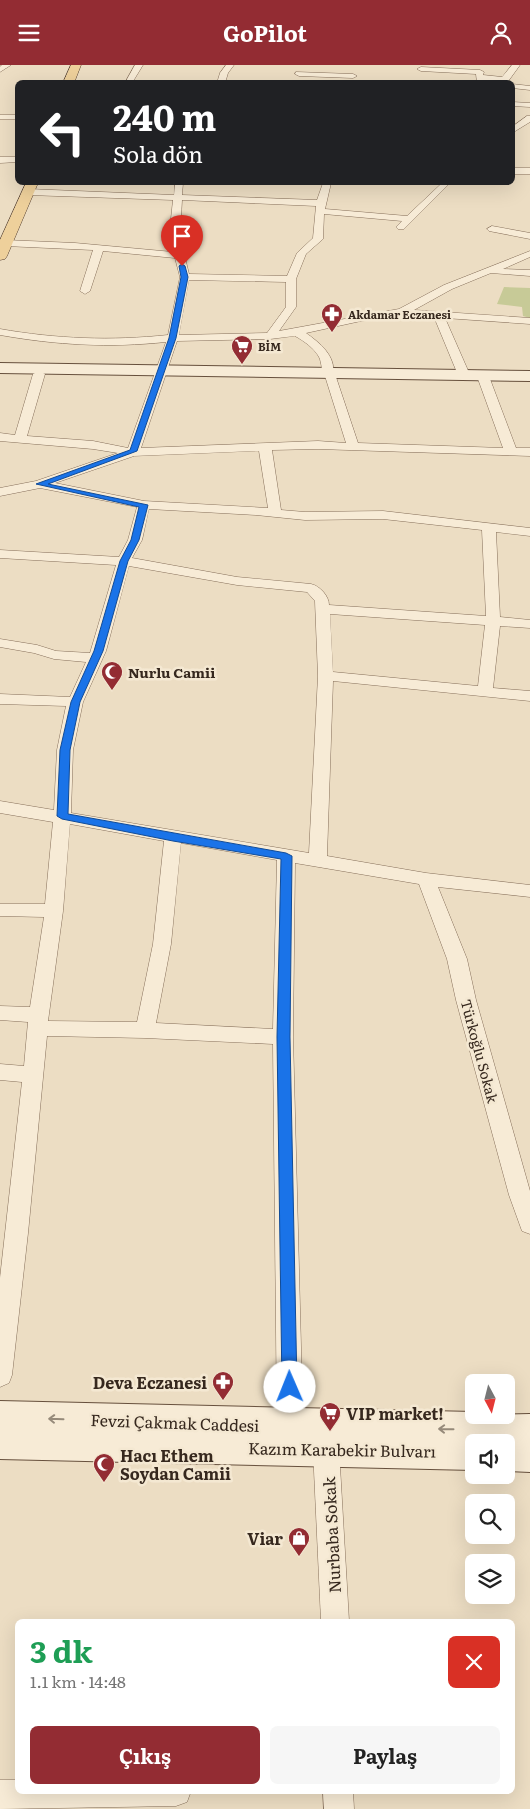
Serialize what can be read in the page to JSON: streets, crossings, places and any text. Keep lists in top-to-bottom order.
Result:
{
  "streets": {
    "street": [
      "Türkoğlu Sokak",
      "Fevzi Çakmak Caddesi",
      "Kazım Karabekir Bulvarı",
      "Nurbaba Sokak"
    ]
  },
  "crossings": [
    ["Fevzi Çakmak Caddesi", "Kazım Karabekir Bulvarı"],
    ["Kazım Karabekir Bulvarı", "Nurbaba Sokak"]
  ],
  "one_way": ["Fevzi Çakmak Caddesi"],
  "places": {
    "pharmacy": ["Akdamar Eczanesi", "Deva Eczanesi"],
    "supermarket": ["BİM", "VIP market!"],
    "mosque": ["Nurlu Camii", "Hacı Ethem Soydan Camii"],
    "shop": ["Viar"]
  },
  "north": "bottom",
  "page": {
    "header": "GoPilot",
    "turn": ["240 m", "Sola dön"],
    "heading": ["3 dk", "1.1 km · 14:48"],
    "buttons": ["Çıkış", "Paylaş"]
  }
}
